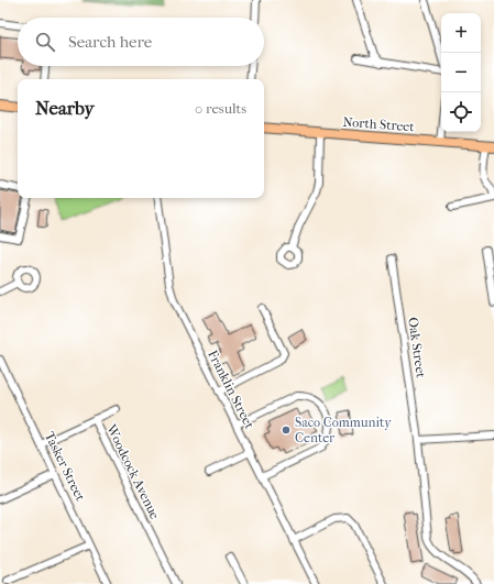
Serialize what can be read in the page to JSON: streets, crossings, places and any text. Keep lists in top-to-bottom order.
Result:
{
  "streets": {
    "main road": ["North Street"],
    "street": [
      "Oak Street",
      "Franklin Street",
      "Tasker Street",
      "Woodcock Avenue"
    ]
  },
  "crossings": [
    ["Tasker Street", "Woodcock Avenue"]
  ],
  "places": ["Saco Community Center"],
  "page": {
    "map_buttons": ["+", "−"],
    "search": "Search here",
    "heading": ["Nearby", "0 results"]
  }
}
